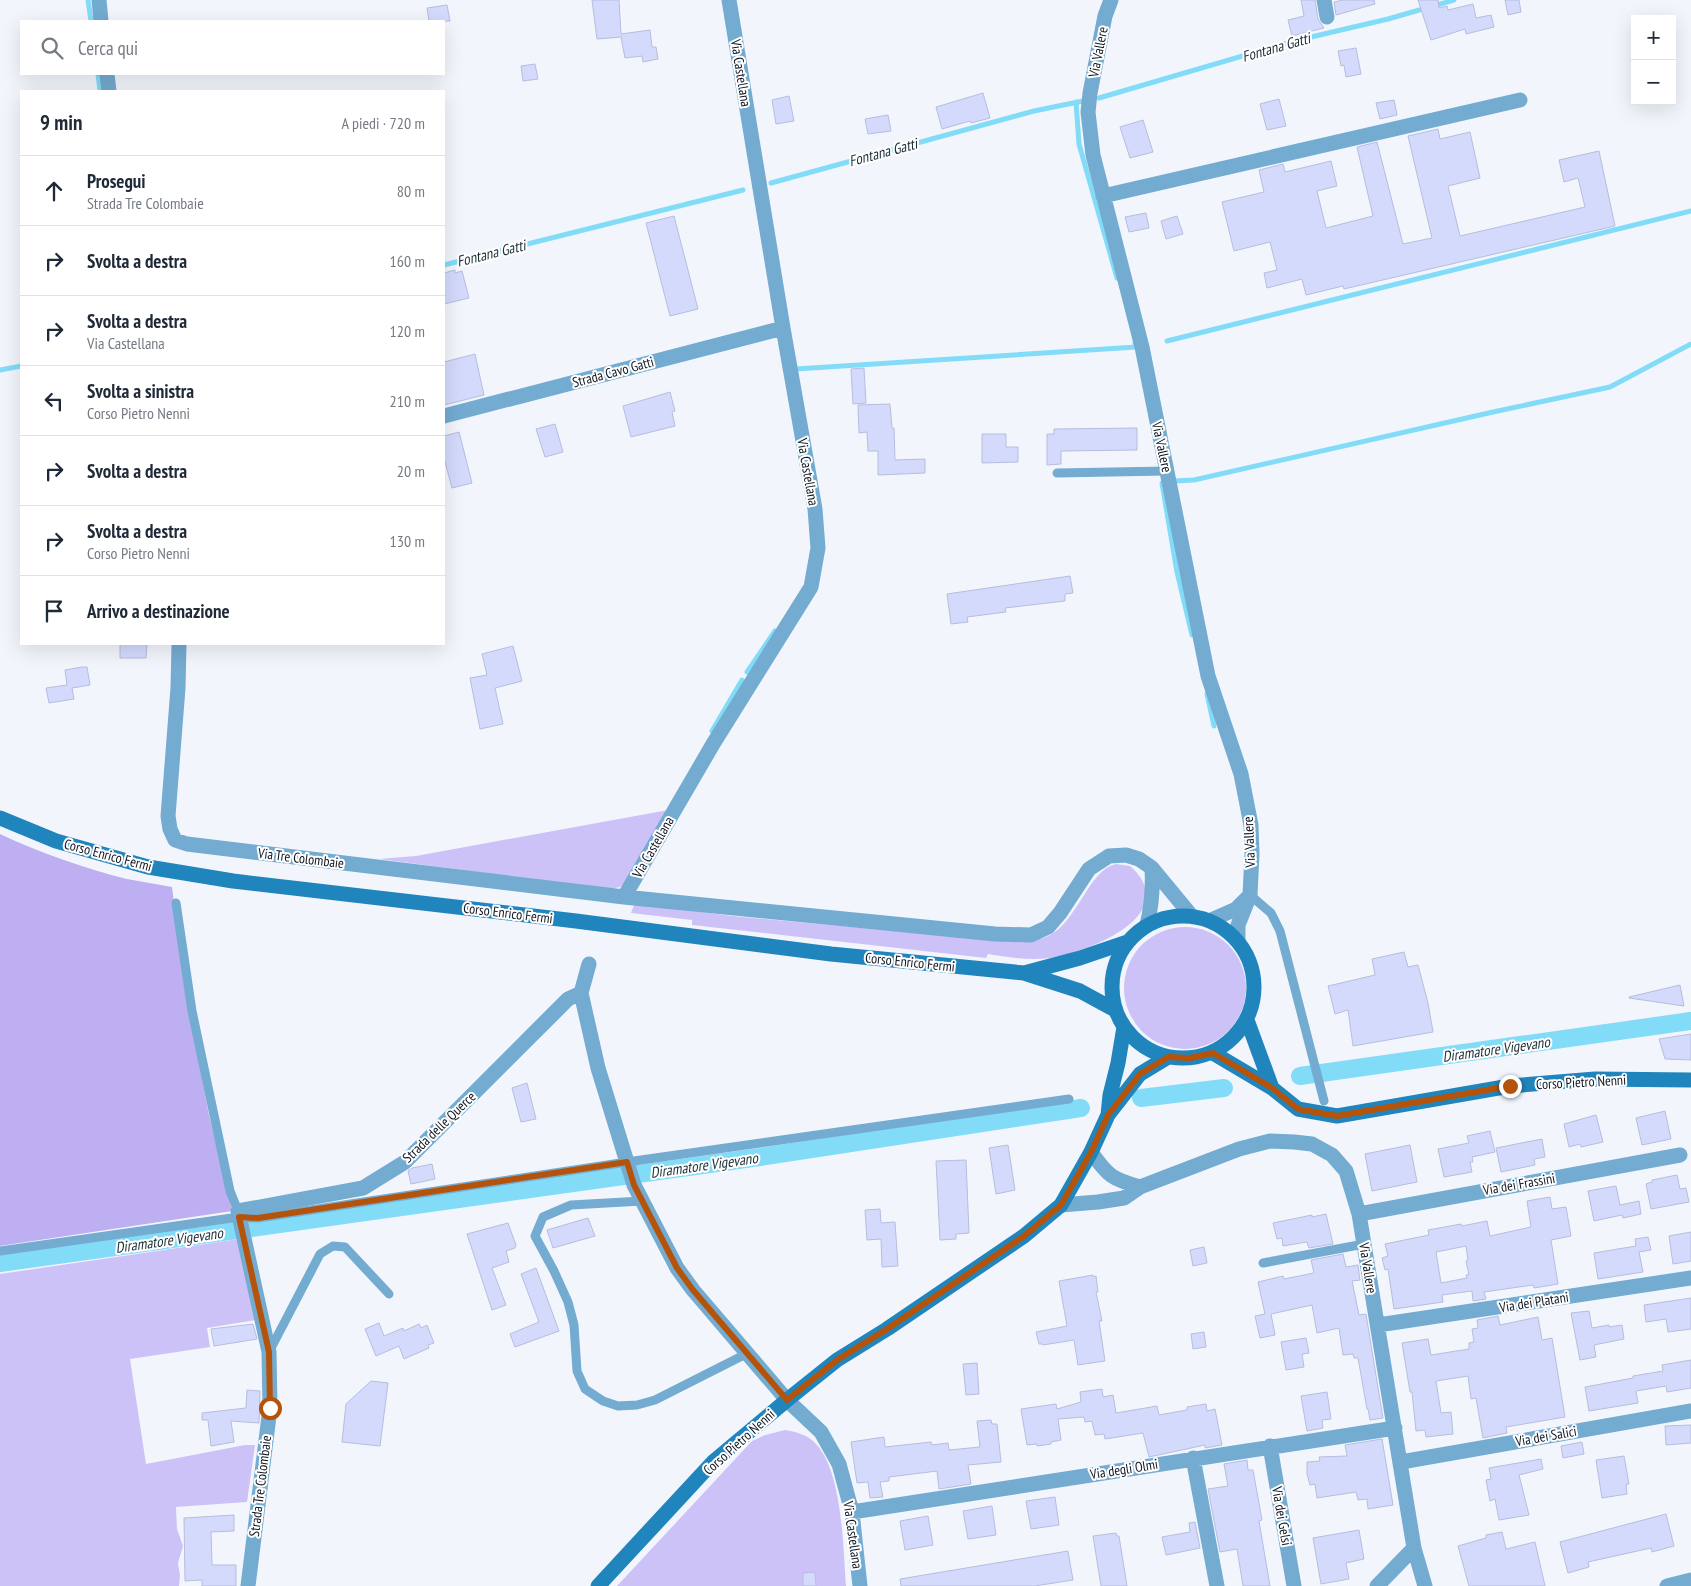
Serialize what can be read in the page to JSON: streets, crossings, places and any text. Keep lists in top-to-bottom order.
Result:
{
  "streets": {
    "main road": ["Corso Enrico Fermi", "Corso Pietro Nenni"],
    "street": [
      "Via Vallere",
      "Via Castellana",
      "Strada Cavo Gatti",
      "Via Tre Colombaie",
      "Strada delle Querce",
      "Via dei Frassini",
      "Via dei Platani",
      "Via dei Salici",
      "Via degli Olmi",
      "Strada Tre Colombaie",
      "Via dei Gelsi"
    ]
  },
  "crossings": [
    ["Via Vallere", "Corso Enrico Fermi"],
    ["Via Vallere", "Corso Pietro Nenni"],
    ["Via Vallere", "Via dei Frassini"],
    ["Via Vallere", "Via dei Platani"],
    ["Via Vallere", "Via dei Salici"],
    ["Via Vallere", "Via degli Olmi"],
    ["Via Castellana", "Strada Cavo Gatti"],
    ["Via Castellana", "Via Tre Colombaie"],
    ["Via Castellana", "Corso Pietro Nenni"],
    ["Via Castellana", "Strada delle Querce"],
    ["Via Castellana", "Via degli Olmi"],
    ["Corso Enrico Fermi", "Corso Pietro Nenni"],
    ["Strada delle Querce", "Strada Tre Colombaie"],
    ["Via degli Olmi", "Via dei Gelsi"]
  ],
  "water": ["Fontana Gatti", "Diramatore Vigevano"],
  "page": {
    "map_buttons": ["+", "−"],
    "search": "Cerca qui",
    "heading": ["9 min", "A piedi · 720 m"],
    "list": [
      ["Prosegui", "Strada Tre Colombaie", "80 m"],
      ["Svolta a destra", "160 m"],
      ["Svolta a destra", "Via Castellana", "120 m"],
      ["Svolta a sinistra", "Corso Pietro Nenni", "210 m"],
      ["Svolta a destra", "20 m"],
      ["Svolta a destra", "Corso Pietro Nenni", "130 m"],
      "Arrivo a destinazione"
    ]
  }
}
